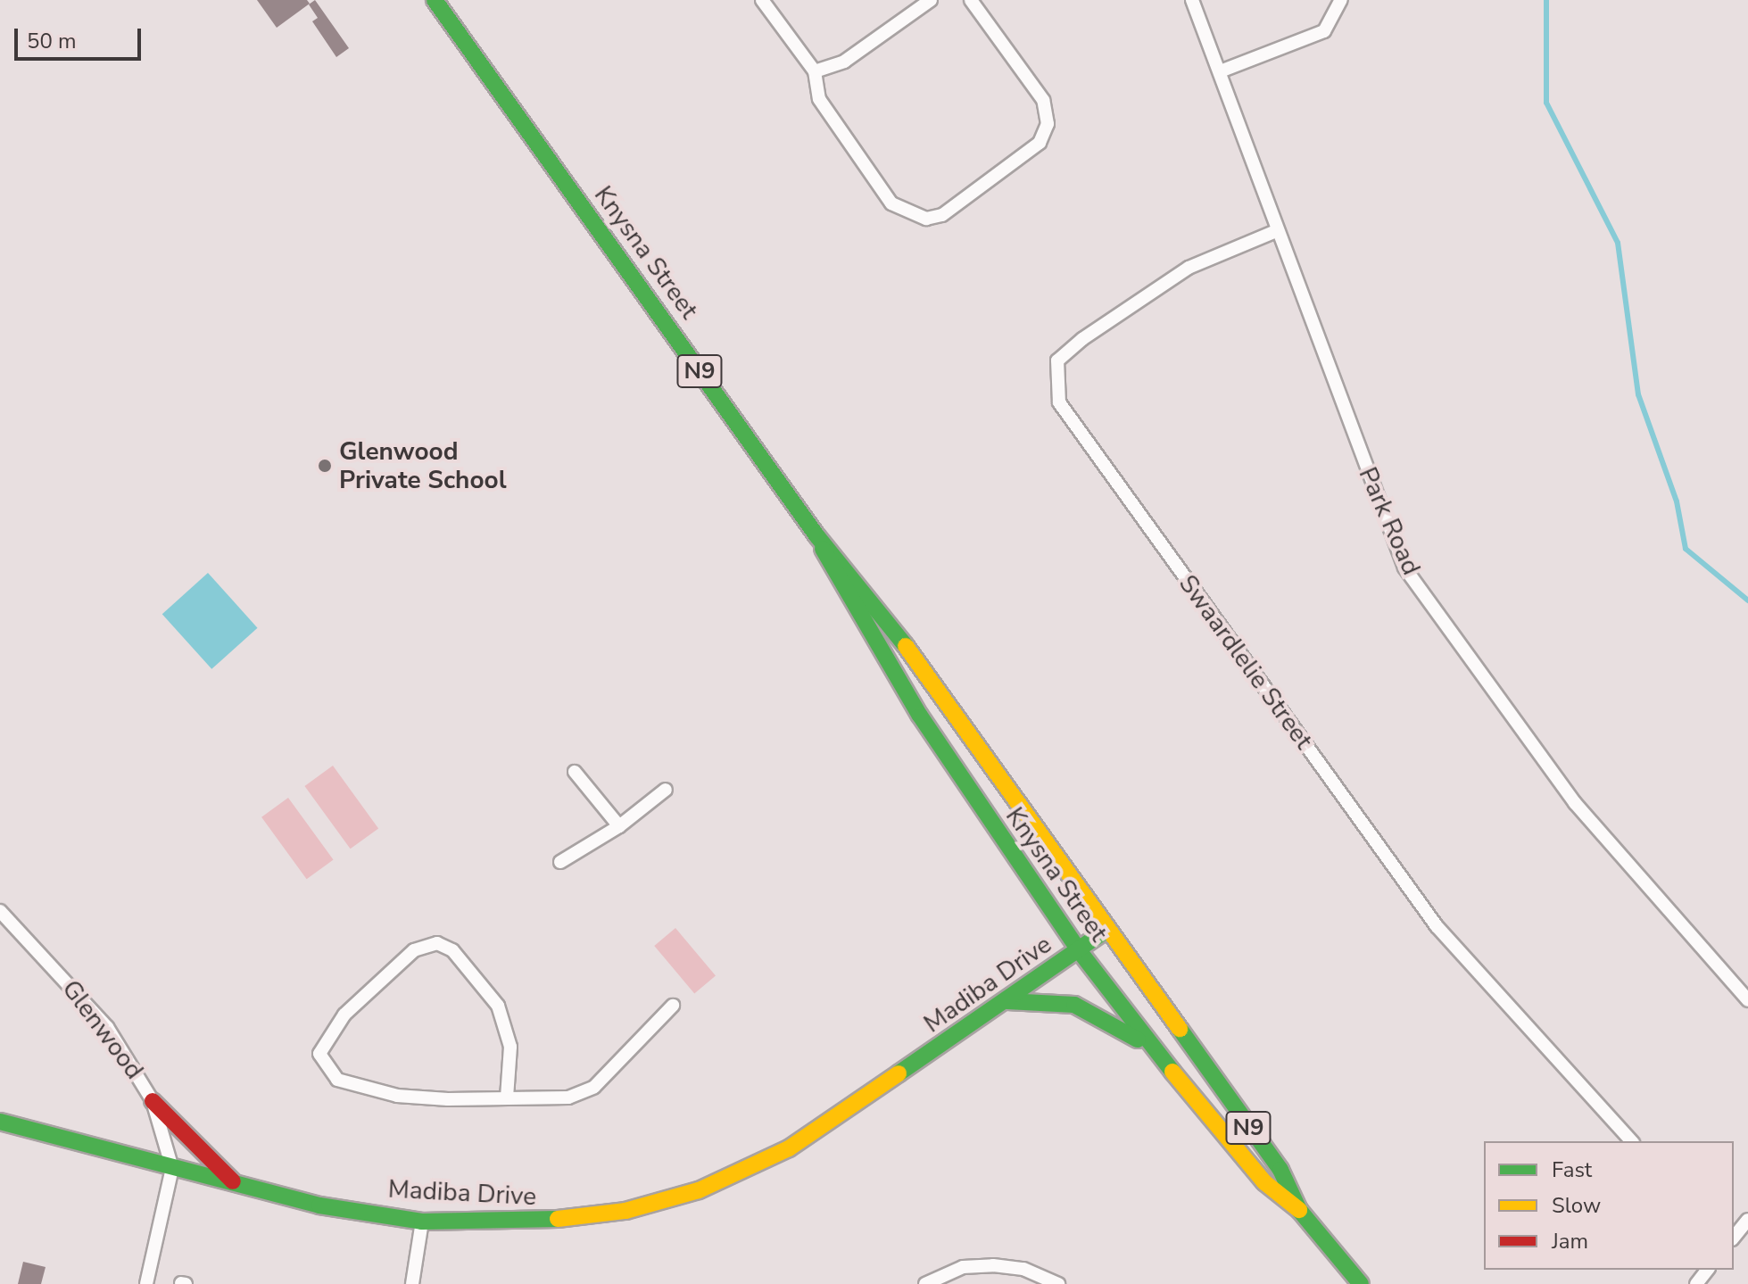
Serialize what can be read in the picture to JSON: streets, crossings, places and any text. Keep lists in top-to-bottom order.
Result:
{
  "streets": {
    "main road": ["Knysna Street", "N9", "Madiba Drive"],
    "street": ["Park Road", "Swaardlelie Street", "Glenwood"]
  },
  "crossings": [
    ["Knysna Street", "Madiba Drive"],
    ["Park Road", "Swaardlelie Street"],
    ["Madiba Drive", "Glenwood"]
  ],
  "places": ["Glenwood Private School"],
  "legend": ["Fast", "Slow", "Jam"],
  "scale_bar": "50 m"
}
